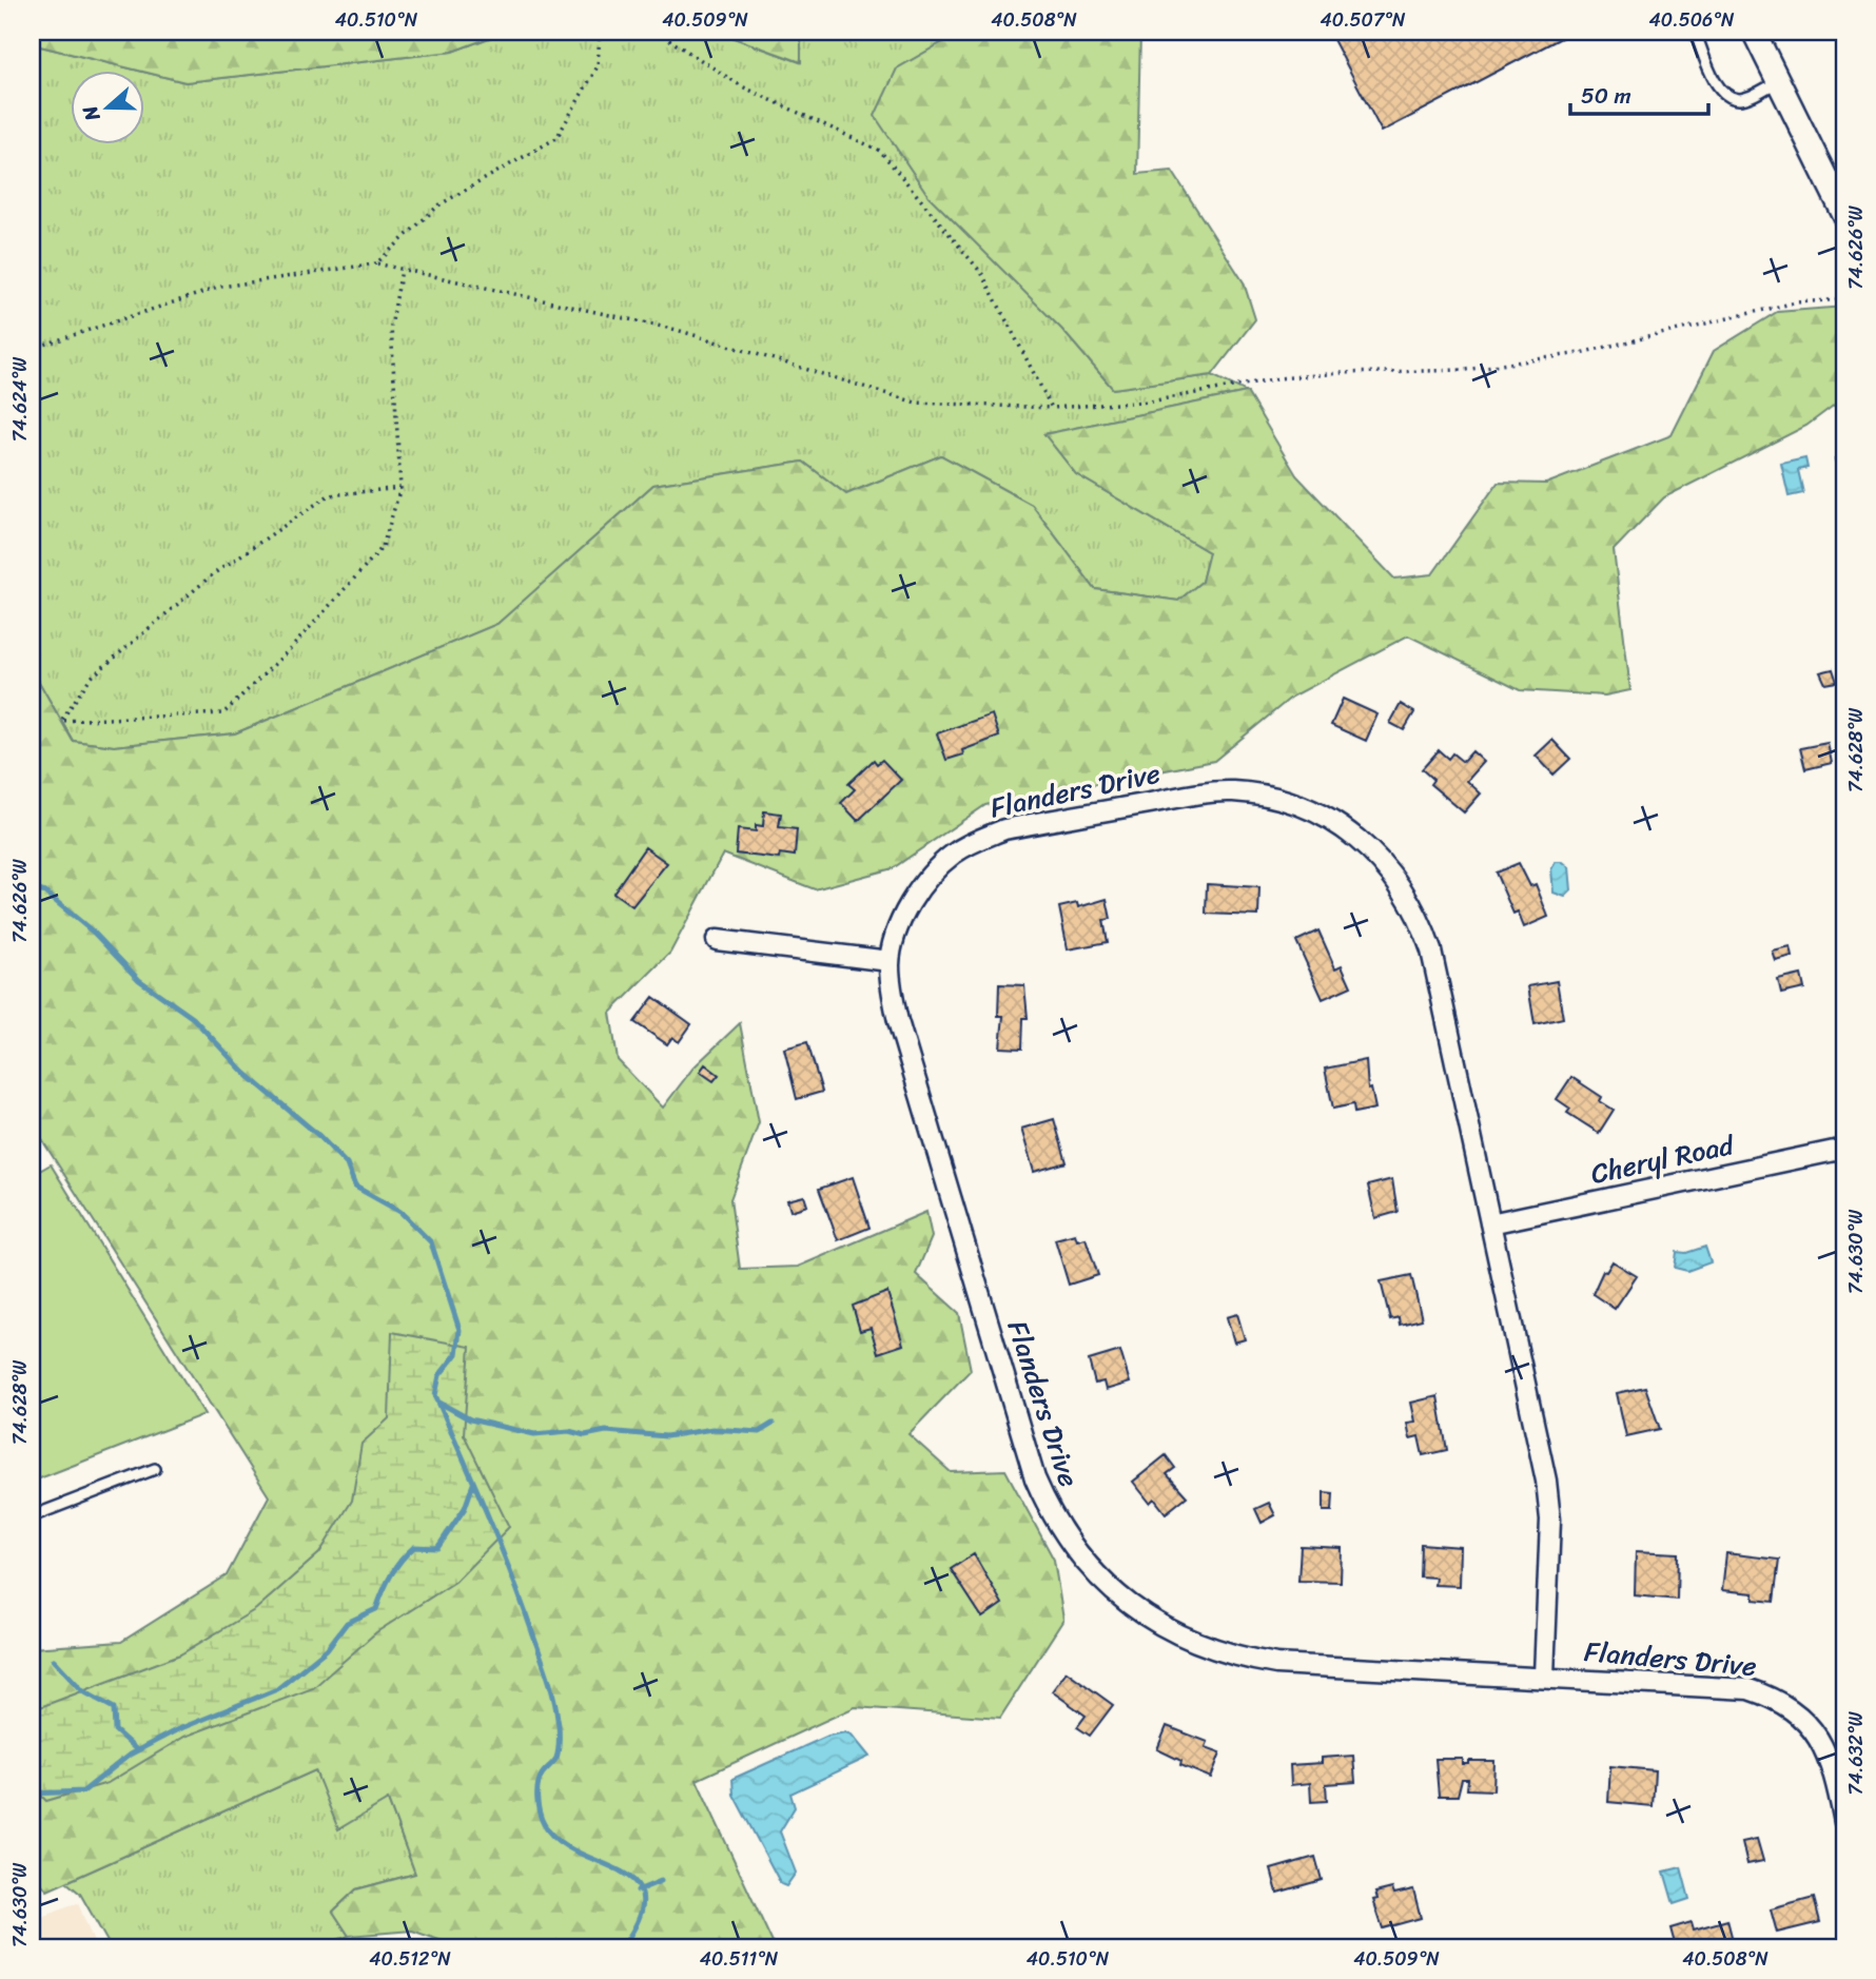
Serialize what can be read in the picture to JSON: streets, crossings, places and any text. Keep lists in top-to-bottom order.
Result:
{
  "streets": {
    "street": ["Flanders Drive", "Cheryl Road"]
  },
  "crossings": [
    ["Flanders Drive", "Cheryl Road"]
  ],
  "scale_bar": "50 m",
  "north": "left",
  "coordinates": [
    "40.510°N",
    "40.509°N",
    "40.508°N",
    "40.507°N",
    "40.506°N",
    "74.626°W",
    "74.624°W",
    "74.628°W",
    "74.630°W",
    "74.632°W",
    "40.512°N",
    "40.511°N"
  ]
}
